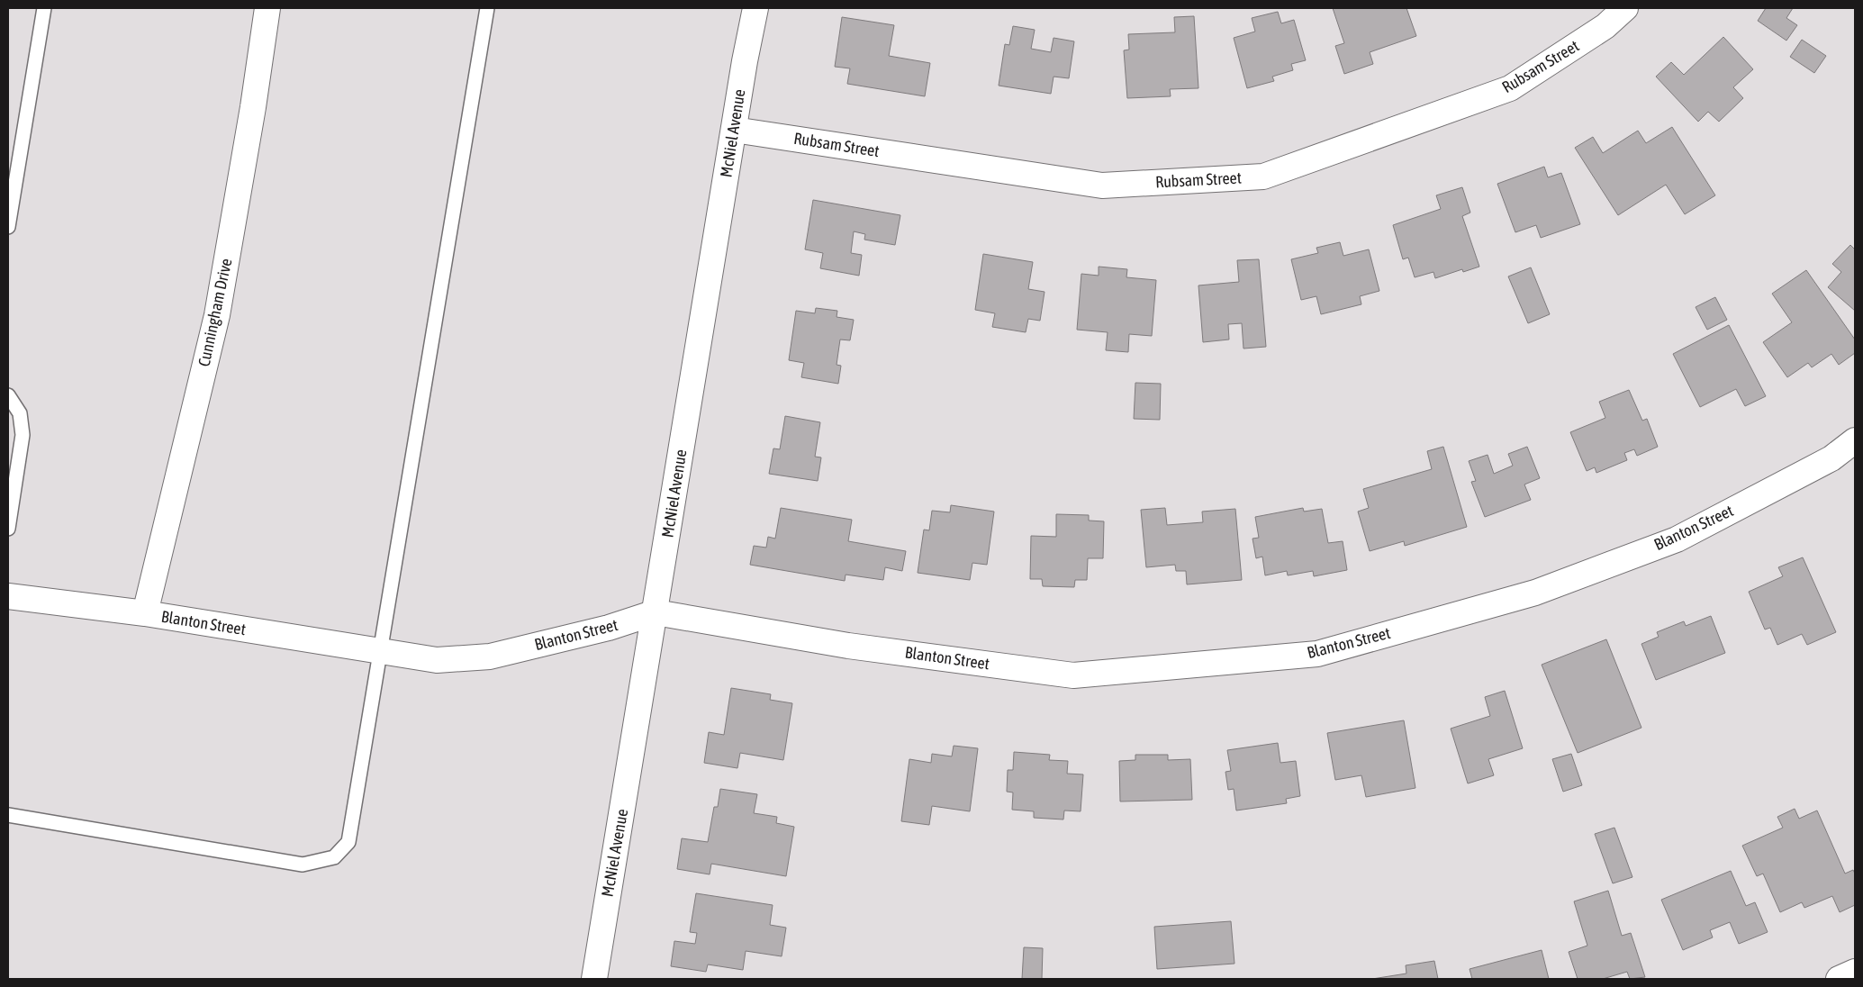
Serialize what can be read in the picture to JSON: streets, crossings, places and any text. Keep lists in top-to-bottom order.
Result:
{
  "streets": {
    "street": [
      "Rubsam Street",
      "McNiel Avenue",
      "Cunningham Drive",
      "Blanton Street"
    ]
  },
  "crossings": [
    ["Rubsam Street", "McNiel Avenue"],
    ["McNiel Avenue", "Blanton Street"],
    ["Cunningham Drive", "Blanton Street"]
  ]
}
